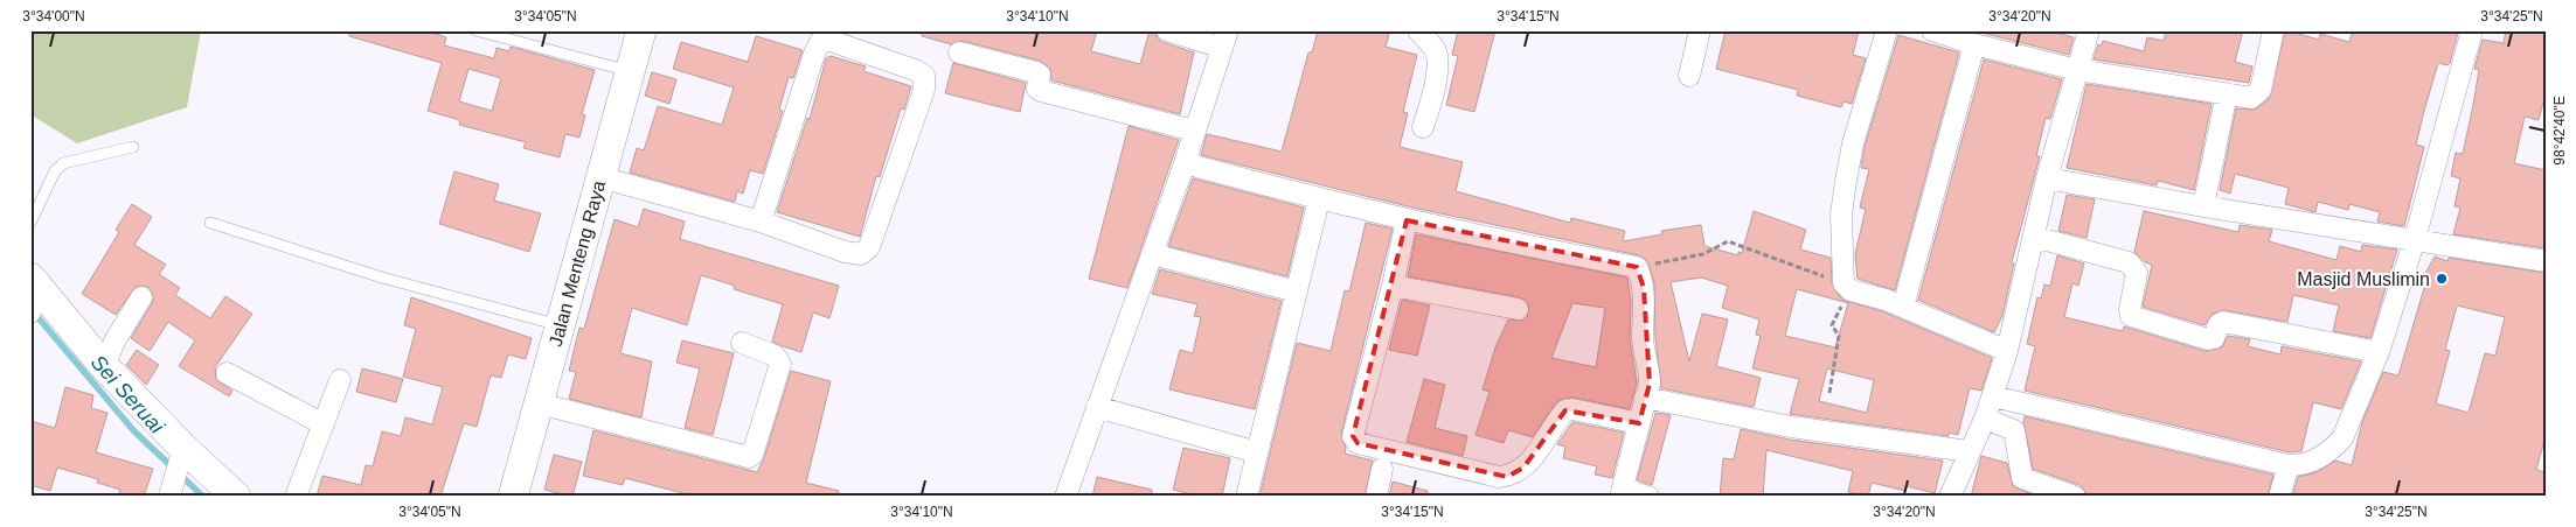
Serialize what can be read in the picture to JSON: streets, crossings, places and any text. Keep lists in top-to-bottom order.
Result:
{
  "streets": {
    "street": ["Jalan Menteng Raya"]
  },
  "water": ["Sei Seruai"],
  "places": ["Masjid Muslimin"],
  "coordinates": [
    "3°34'00\"N",
    "3°34'05\"N",
    "3°34'10\"N",
    "3°34'15\"N",
    "3°34'20\"N",
    "3°34'25\"N",
    "98°42'40\"E"
  ]
}
